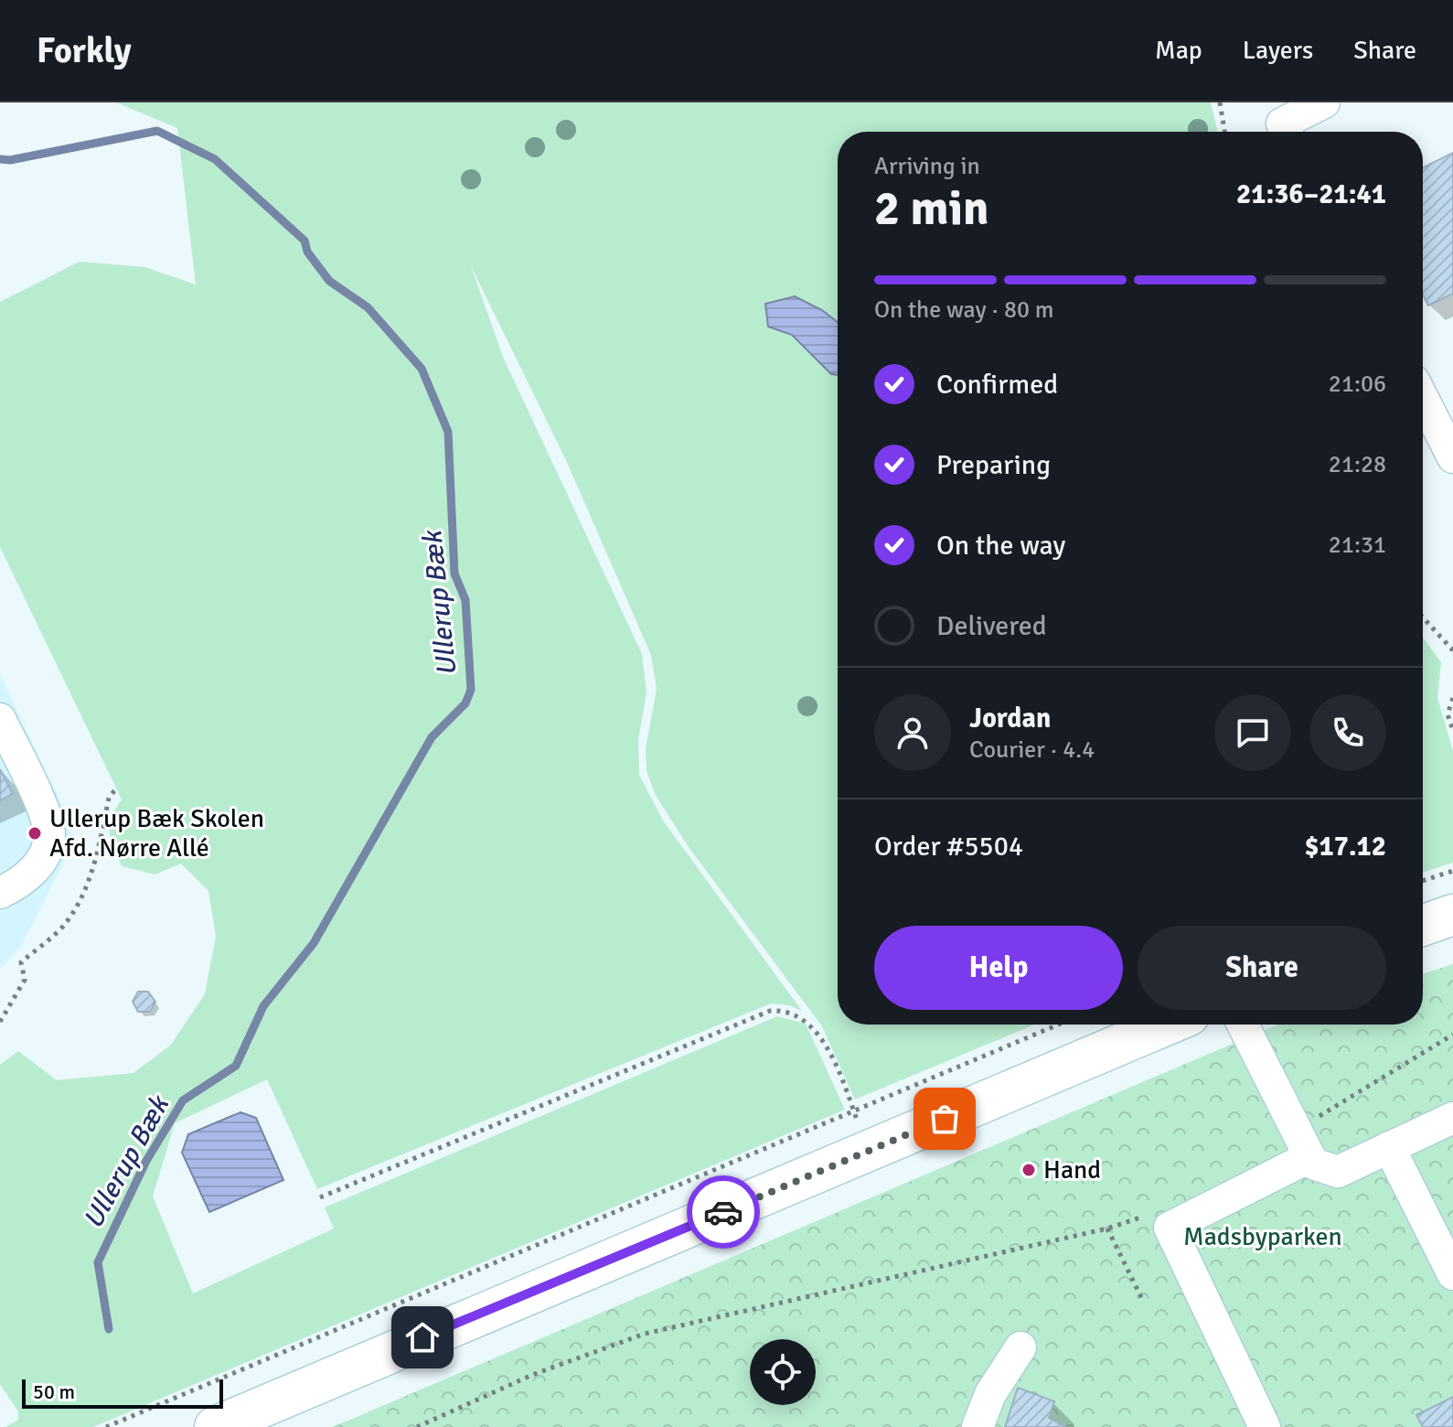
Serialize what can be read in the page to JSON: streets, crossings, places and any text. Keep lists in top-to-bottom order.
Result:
{
  "water": ["Ullerup Bæk"],
  "parks": ["Madsbyparken"],
  "places": ["Ullerup Bæk Skolen Afd. Nørre Allé", "Hand"],
  "scale_bar": "50 m",
  "page": {
    "header": "Forkly",
    "nav": ["Map", "Layers", "Share"],
    "heading": ["2 min", "Arriving in", "21:36–21:41"],
    "panel": [
      "Jordan",
      "Courier · 4.4",
      "Order #5504",
      "$17.12"
    ],
    "bar": "On the way · 80 m",
    "list": [
      ["Confirmed", "21:06"],
      ["Preparing", "21:28"],
      ["On the way", "21:31"],
      "Delivered"
    ],
    "buttons": ["Help", "Share"],
    "scale": "50 m"
  }
}
